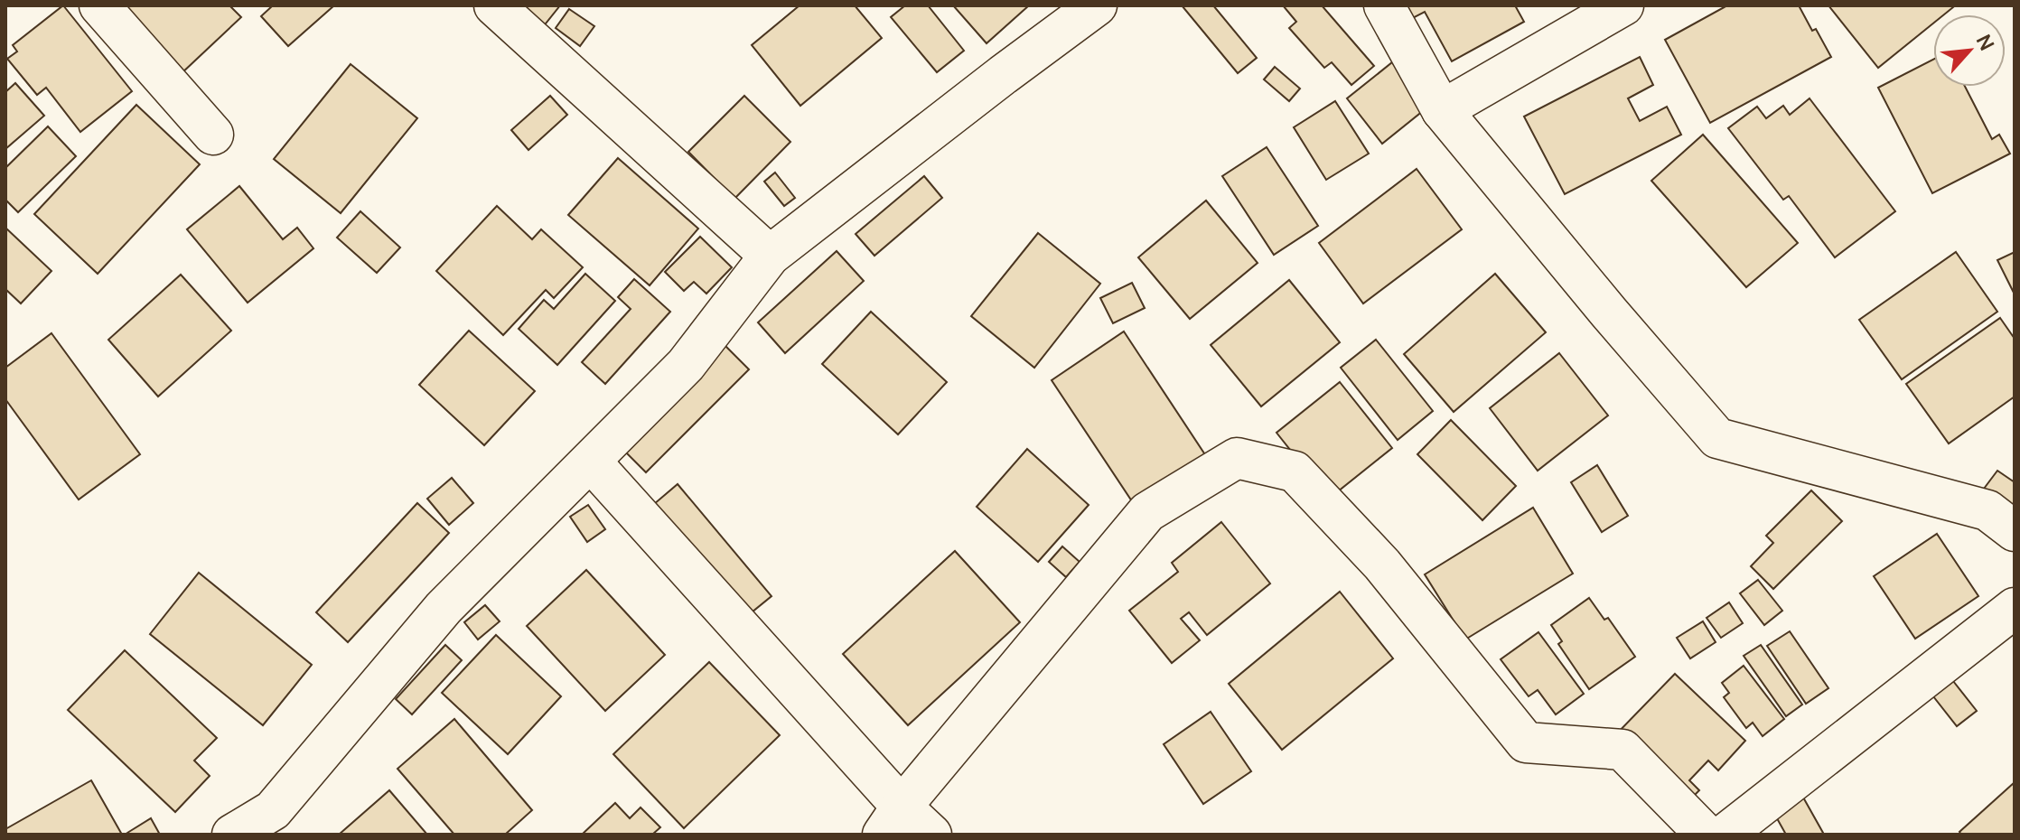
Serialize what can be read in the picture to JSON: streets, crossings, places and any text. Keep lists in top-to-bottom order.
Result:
{
  "north": "top right"
}
